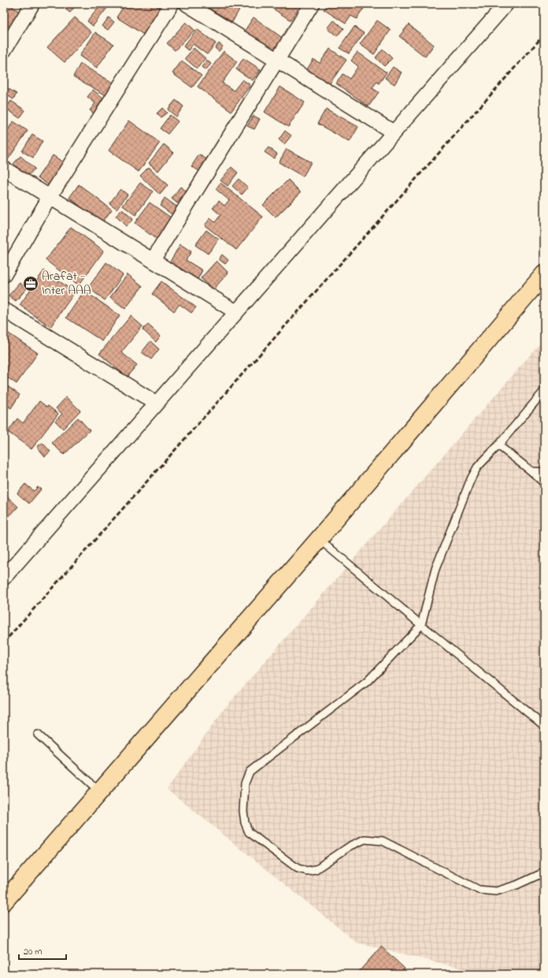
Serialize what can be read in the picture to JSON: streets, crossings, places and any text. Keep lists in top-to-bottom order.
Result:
{
  "places": {
    "office": ["Arafat - Inter AAA"]
  },
  "scale_bar": "20 m"
}
